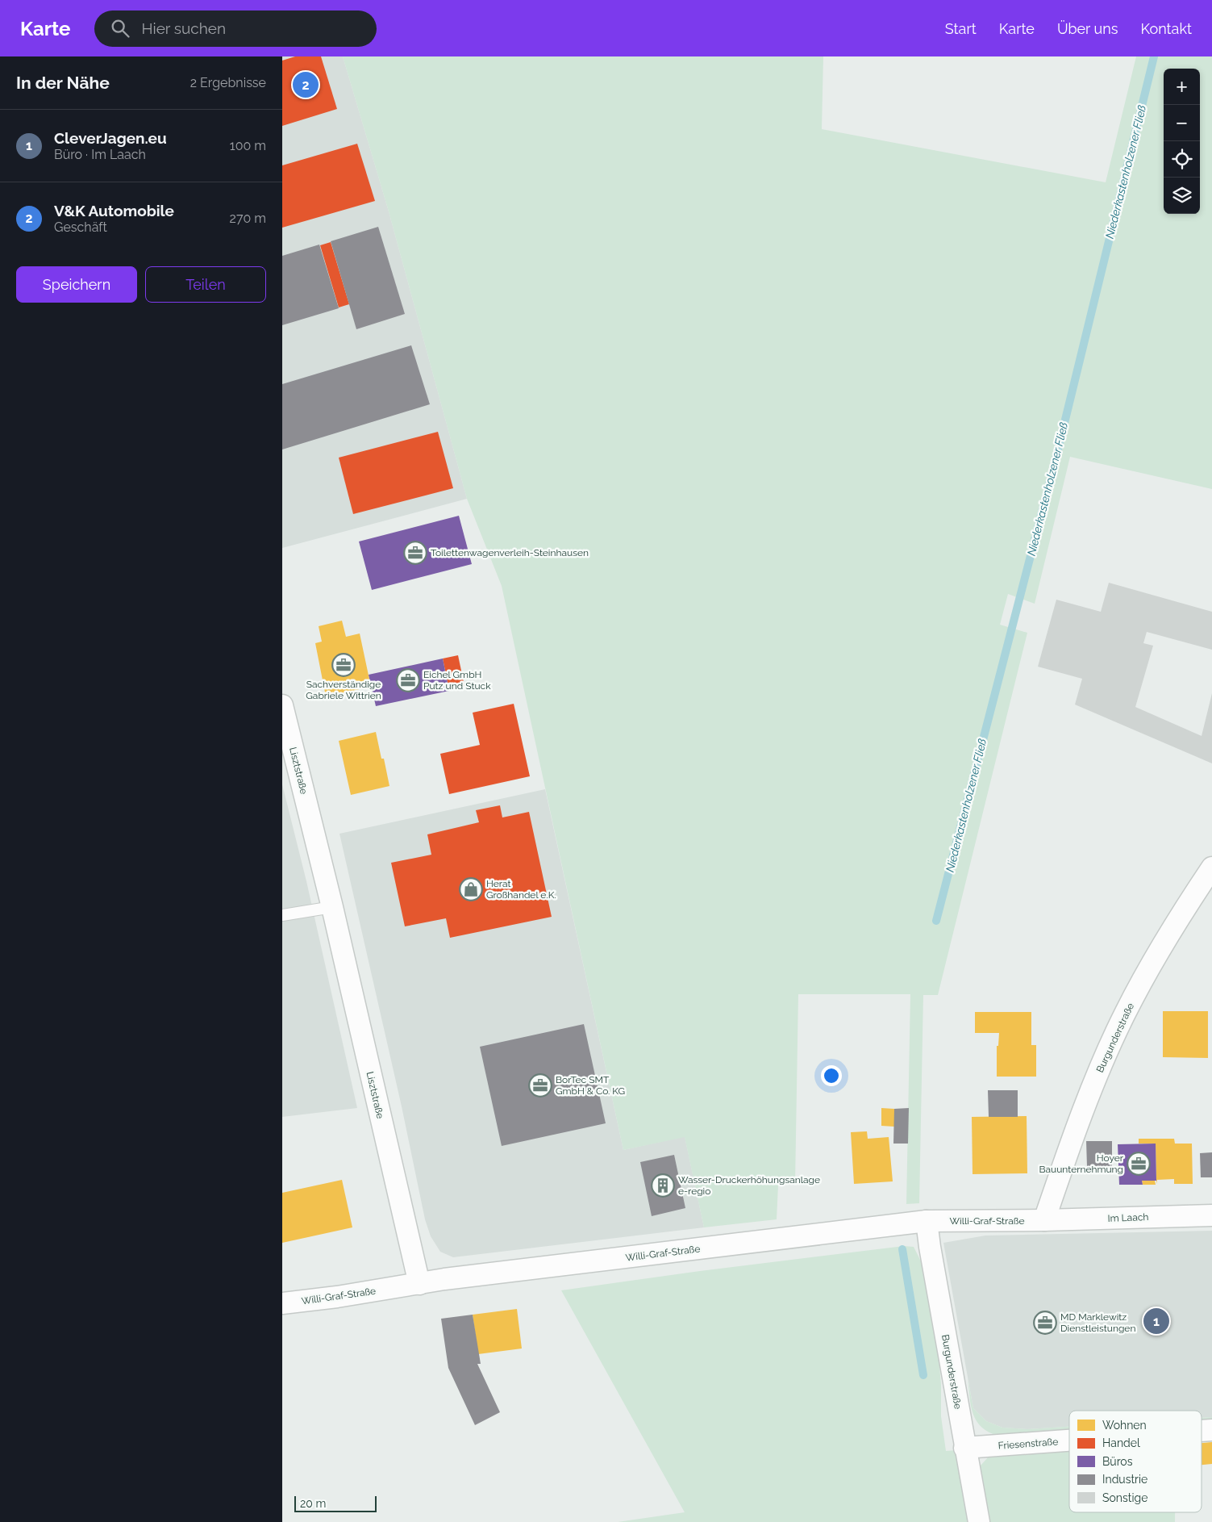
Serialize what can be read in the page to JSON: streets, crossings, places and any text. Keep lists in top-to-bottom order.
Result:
{
  "streets": {
    "street": [
      "Lisztstraße",
      "Burgunderstraße",
      "Im Laach",
      "Willi-Graf-Straße",
      "Friesenstraße"
    ]
  },
  "crossings": [
    ["Lisztstraße", "Willi-Graf-Straße"],
    ["Burgunderstraße", "Im Laach"],
    ["Burgunderstraße", "Willi-Graf-Straße"],
    ["Burgunderstraße", "Friesenstraße"],
    ["Im Laach", "Willi-Graf-Straße"]
  ],
  "water": ["Niederkastenholzener Fließ"],
  "places": {
    "office": [
      "Toilettenwagenverleih-Steinhausen",
      "Sachverständige Gabriele Wittrien",
      "Eichel GmbH Putz und Stuck",
      "BorTec SMT GmbH & Co. KG",
      "Hoyer Bauunternehmung",
      "MD Marklewitz Dienstleistungen"
    ],
    "shop": ["Herat Großhandel e.K."],
    "building": ["Wasser-Druckerhöhungsanlage e-regio"]
  },
  "legend": [
    "Wohnen",
    "Handel",
    "Büros",
    "Industrie",
    "Sonstige"
  ],
  "scale_bar": "20 m",
  "page": {
    "header": "Karte",
    "search": "Hier suchen",
    "nav": [
      "Start",
      "Karte",
      "Über uns",
      "Kontakt"
    ],
    "heading": ["In der Nähe", "2 Ergebnisse"],
    "map_buttons": ["+", "−"],
    "pins": ["2", "1"],
    "list": [
      {
        "mark": "1",
        "name": "CleverJagen.eu",
        "note": "Büro · Im Laach",
        "value": "100 m"
      },
      {
        "mark": "2",
        "name": "V&K Automobile",
        "note": "Geschäft",
        "value": "270 m"
      }
    ],
    "buttons": ["Speichern", "Teilen"],
    "scale": "20 m"
  }
}
